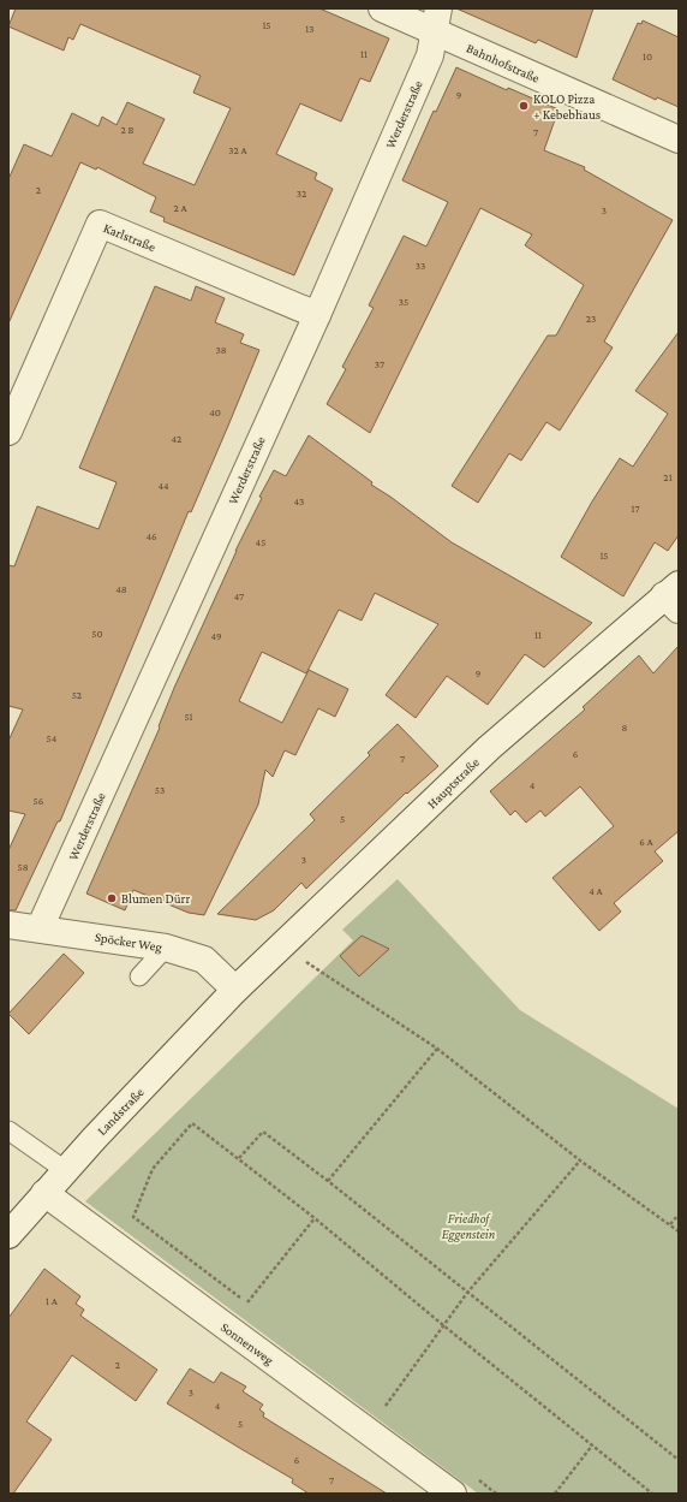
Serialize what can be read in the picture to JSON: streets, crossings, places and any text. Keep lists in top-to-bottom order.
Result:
{
  "streets": {
    "street": [
      "Bahnhofstraße",
      "Werderstraße",
      "Karlstraße",
      "Hauptstraße",
      "Spöcker Weg",
      "Landstraße",
      "Sonnenweg"
    ]
  },
  "crossings": [
    ["Bahnhofstraße", "Werderstraße"],
    ["Werderstraße", "Karlstraße"],
    ["Werderstraße", "Spöcker Weg"],
    ["Hauptstraße", "Spöcker Weg"],
    ["Hauptstraße", "Landstraße"],
    ["Spöcker Weg", "Landstraße"],
    ["Landstraße", "Sonnenweg"]
  ],
  "parks": ["Friedhof Eggenstein"],
  "places": ["KOLO Pizza + Kebebhaus", "Blumen Dürr"],
  "house_numbers": [
    "15",
    "13",
    "11",
    "10",
    "9",
    "2 B",
    "7",
    "32 A",
    "2",
    "32",
    "2 A",
    "3",
    "33",
    "35",
    "23",
    "38",
    "37",
    "40",
    "42",
    "21",
    "44",
    "43",
    "17",
    "46",
    "45",
    "15",
    "48",
    "47",
    "50",
    "11",
    "49",
    "9",
    "52",
    "51",
    "8",
    "54",
    "6",
    "7",
    "4",
    "53",
    "56",
    "5",
    "6 A",
    "3",
    "58",
    "4 A",
    "1 A",
    "2",
    "3",
    "4",
    "5",
    "6",
    "7"
  ]
}
